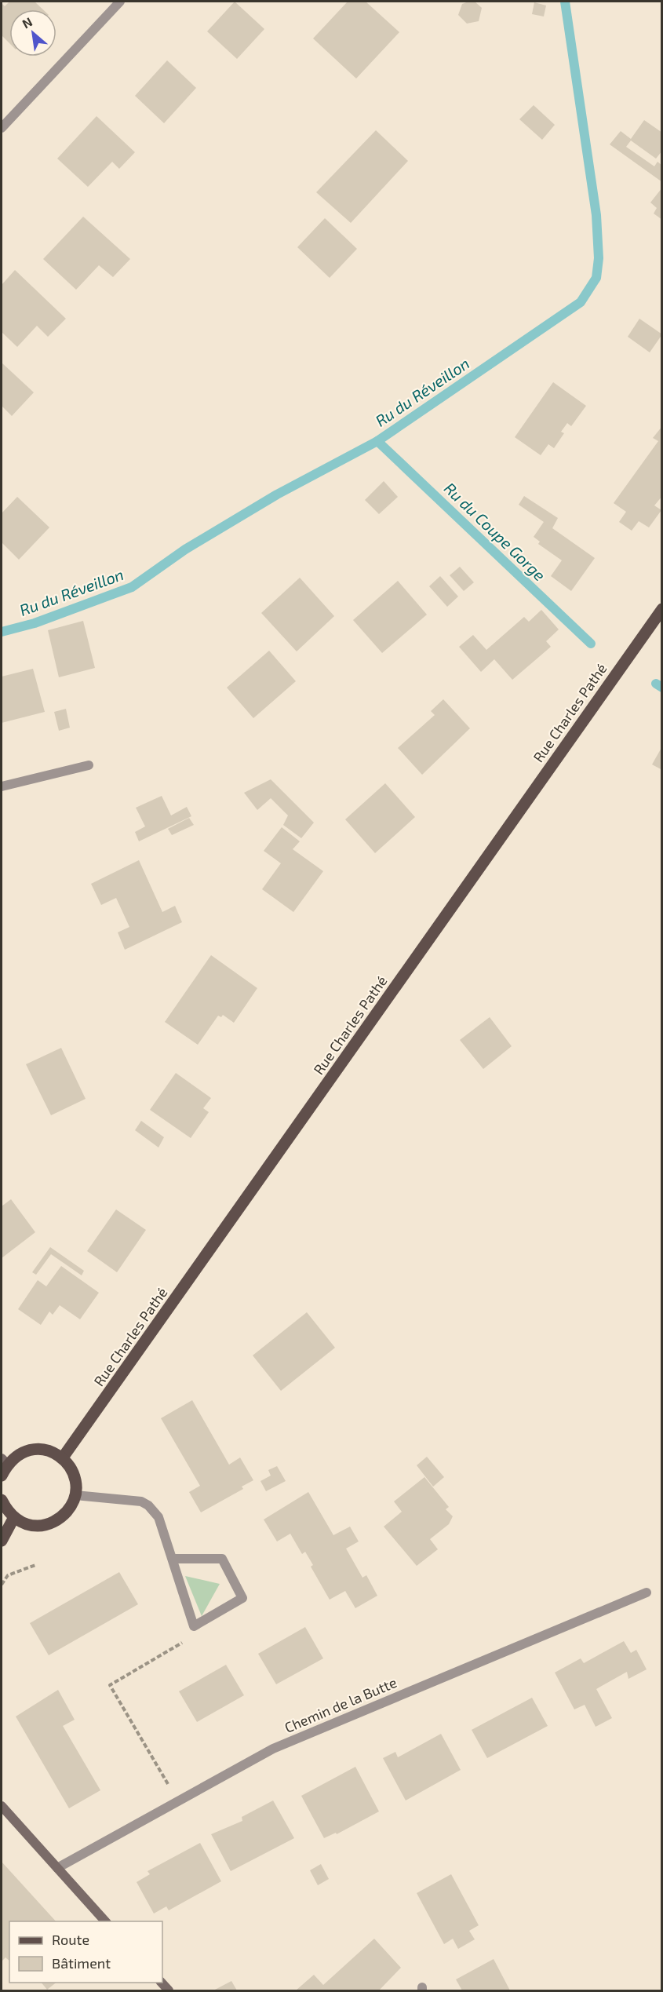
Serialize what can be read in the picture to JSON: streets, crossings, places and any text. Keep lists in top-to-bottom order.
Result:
{
  "streets": {
    "main road": ["Rue Charles Pathé"],
    "street": ["Chemin de la Butte"]
  },
  "water": ["Ru du Réveillon", "Ru du Coupe Gorge"],
  "legend": ["Route", "Bâtiment"],
  "north": "top left"
}
